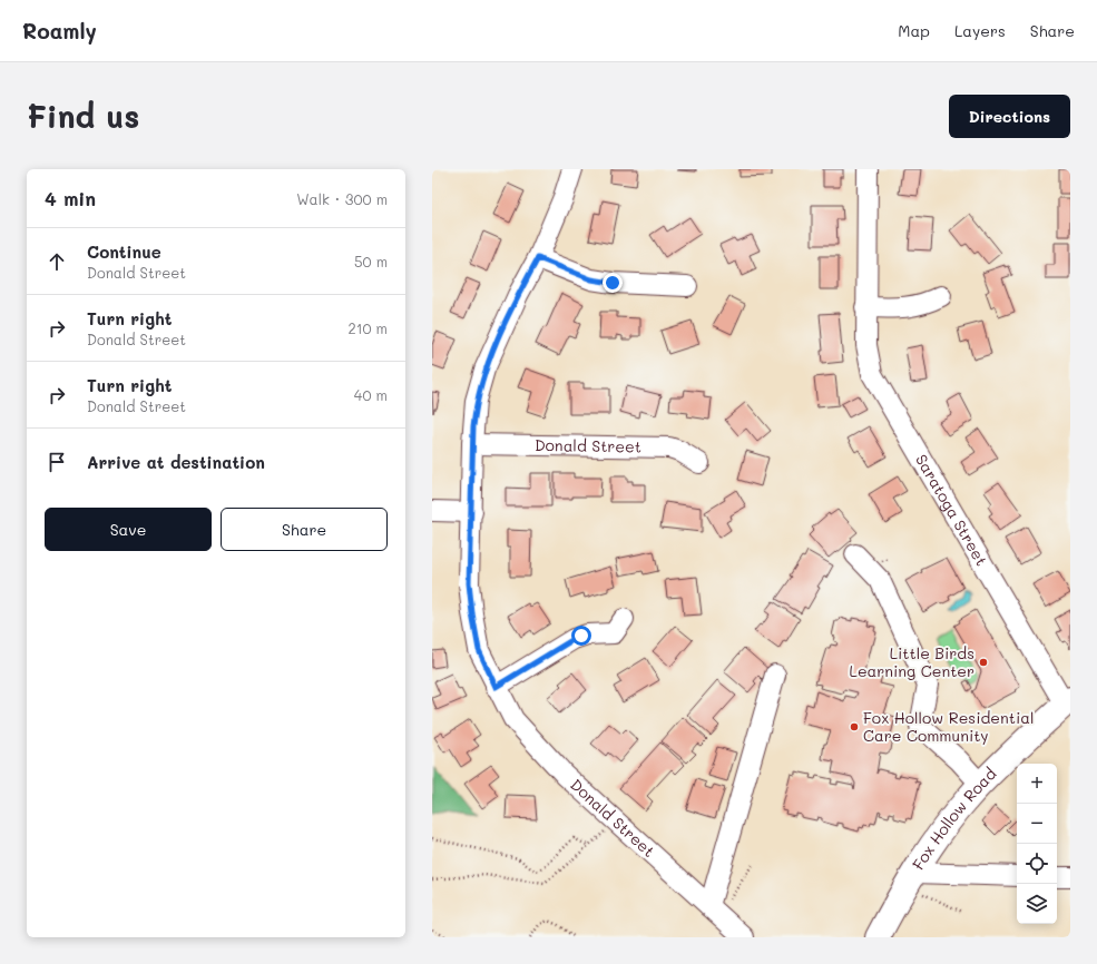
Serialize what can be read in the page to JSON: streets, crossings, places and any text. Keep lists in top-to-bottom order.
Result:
{
  "streets": {
    "main road": ["Fox Hollow Road"],
    "street": ["Donald Street", "Saratoga Street"]
  },
  "crossings": [
    ["Saratoga Street", "Fox Hollow Road"]
  ],
  "places": ["Little Birds Learning Center", "Fox Hollow Residential Care Community"],
  "page": {
    "header": "Roamly",
    "nav": ["Map", "Layers", "Share"],
    "buttons": [
      "Directions",
      ["Save", "Share"]
    ],
    "title": "Find us",
    "heading": ["4 min", "Walk · 300 m"],
    "list": [
      ["Continue", "Donald Street", "50 m"],
      ["Turn right", "Donald Street", "210 m"],
      ["Turn right", "Donald Street", "40 m"],
      "Arrive at destination"
    ],
    "map_buttons": ["+", "−"]
  }
}
